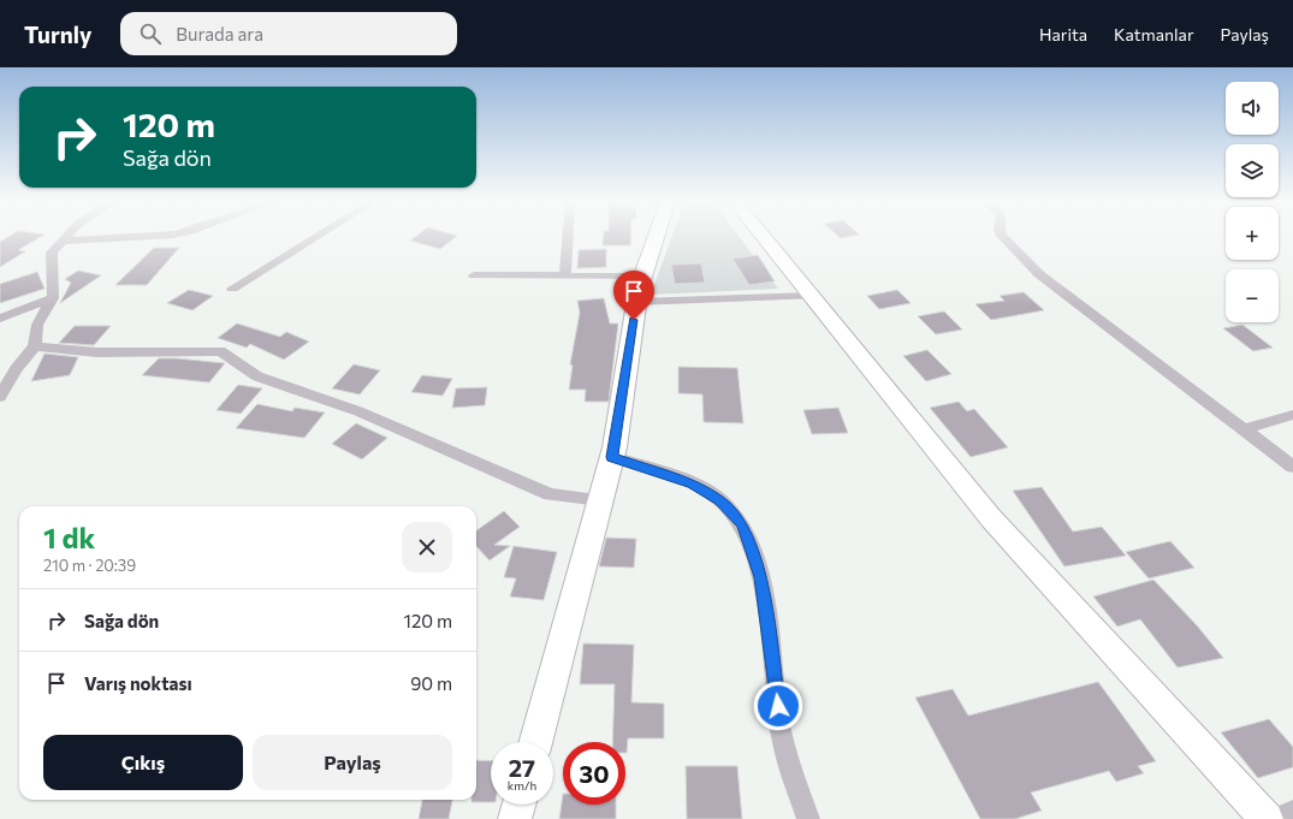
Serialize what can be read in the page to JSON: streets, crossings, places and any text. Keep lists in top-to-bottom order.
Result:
{
  "page": {
    "header": "Turnly",
    "search": "Burada ara",
    "nav": ["Harita", "Katmanlar", "Paylaş"],
    "map_buttons": ["+", "−"],
    "turn": ["120 m", "Sağa dön"],
    "heading": ["1 dk", "210 m · 20:39"],
    "list": [
      {
        "name": "Sağa dön",
        "value": "120 m"
      },
      {
        "name": "Varış noktası",
        "value": "90 m"
      }
    ],
    "buttons": ["Çıkış", "Paylaş"],
    "speed": "27 km/h",
    "limit": "30"
  }
}
